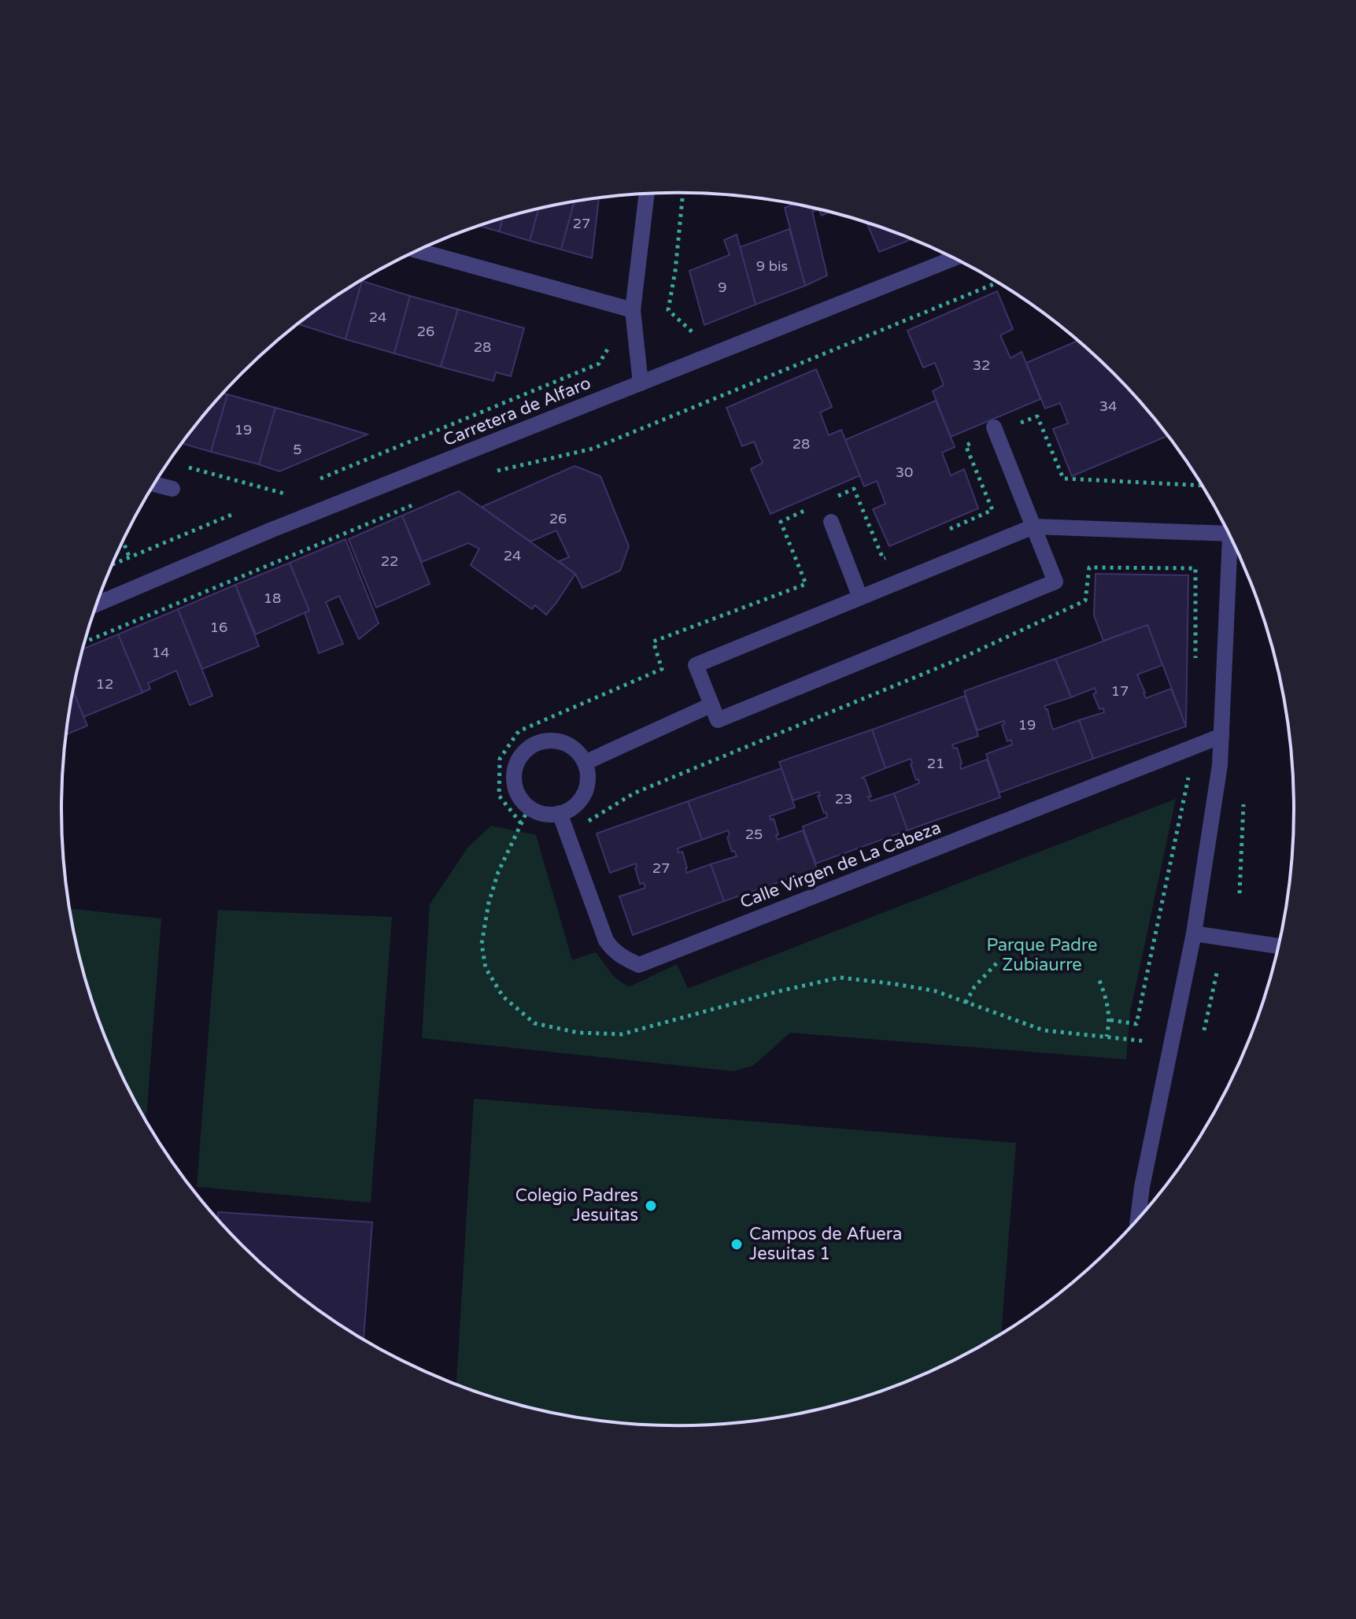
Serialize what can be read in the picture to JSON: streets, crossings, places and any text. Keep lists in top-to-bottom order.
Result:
{
  "streets": {
    "street": ["Carretera de Alfaro", "Calle Virgen de La Cabeza"]
  },
  "parks": ["Parque Padre Zubiaurre"],
  "places": ["Colegio Padres Jesuitas", "Campos de Afuera Jesuitas 1"],
  "house_numbers": [
    "27",
    "9 bis",
    "9",
    "24",
    "26",
    "28",
    "32",
    "34",
    "19",
    "28",
    "5",
    "30",
    "26",
    "24",
    "22",
    "18",
    "16",
    "14",
    "12",
    "17",
    "19",
    "21",
    "23",
    "25",
    "27"
  ]
}
